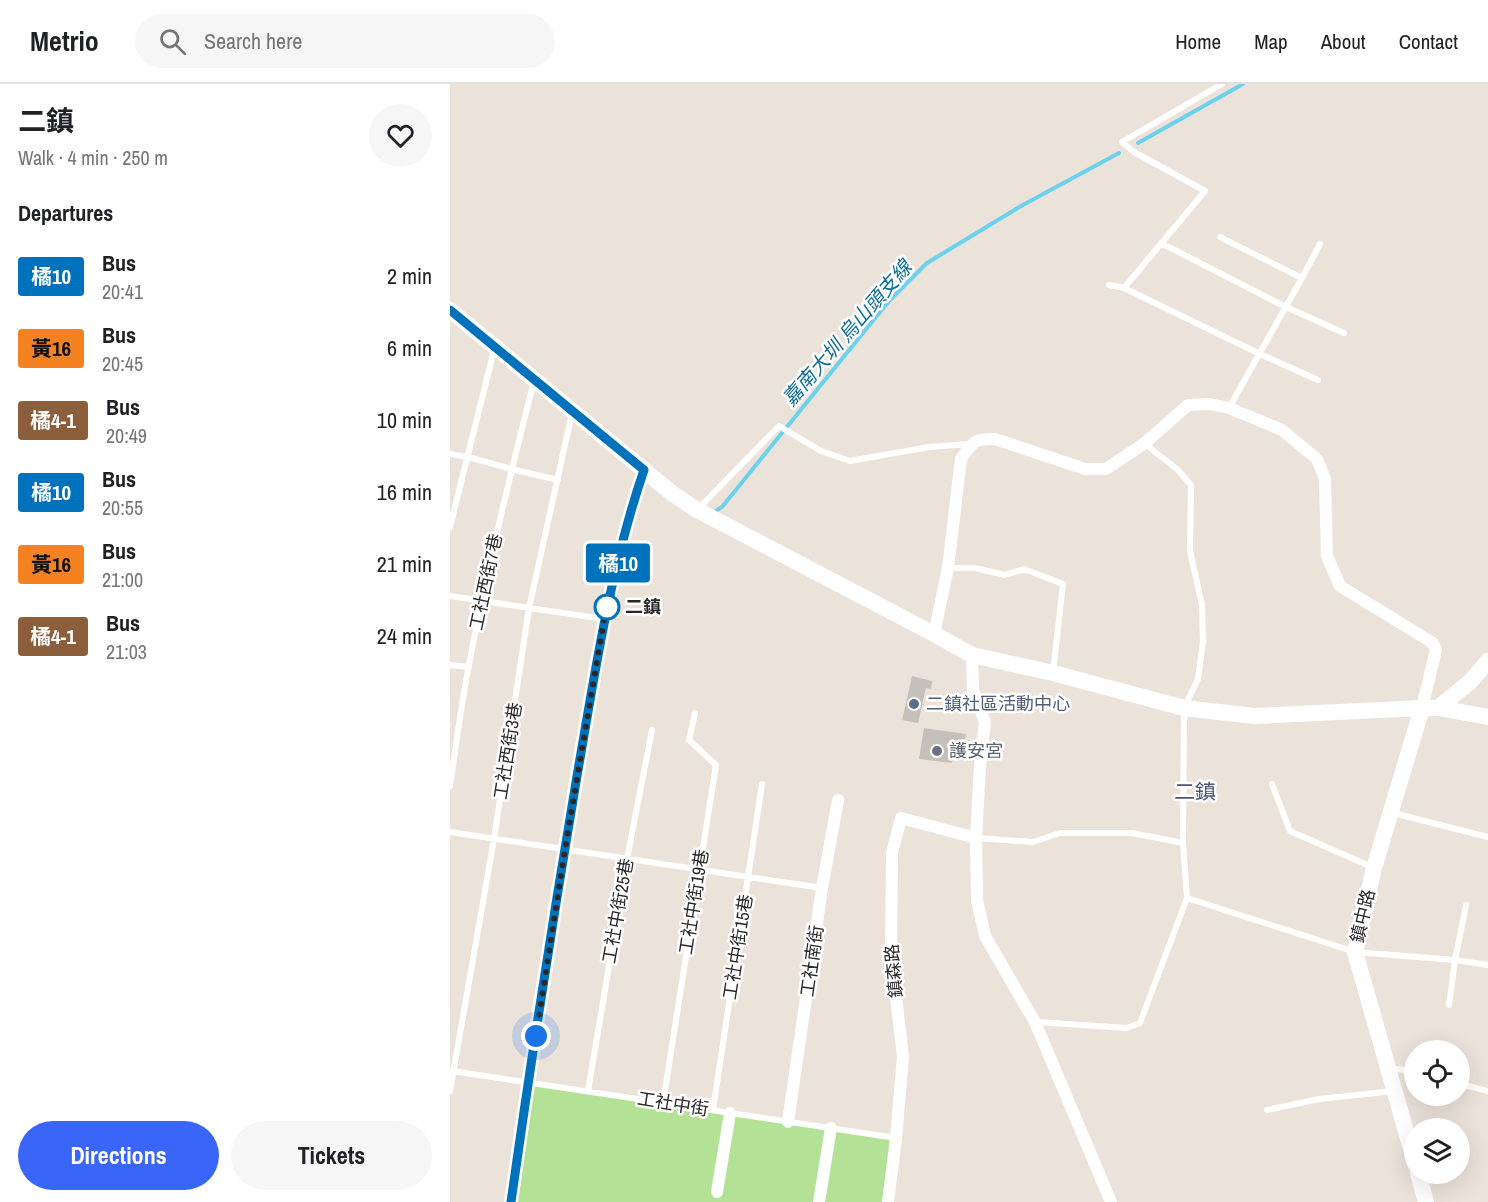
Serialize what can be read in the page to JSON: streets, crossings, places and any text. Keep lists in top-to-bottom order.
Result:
{
  "streets": {
    "street": ["鎮中路", "工社南街", "鎮森路"],
    "lane": [
      "工社西街7巷",
      "工社西街3巷",
      "工社中街19巷",
      "工社中街25巷",
      "工社中街15巷",
      "工社中街"
    ]
  },
  "crossings": [
    ["工社西街3巷", "工社中街"],
    ["工社中街19巷", "工社中街"],
    ["工社中街25巷", "工社中街"],
    ["工社中街15巷", "工社中街"],
    ["工社南街", "工社中街"],
    ["鎮森路", "工社中街"]
  ],
  "districts": ["二鎮"],
  "water": ["嘉南大圳 烏山頭支線"],
  "places": ["二鎮", "二鎮社區活動中心", "護安宮"],
  "lines": ["bus line 橘10"],
  "page": {
    "header": "Metrio",
    "search": "Search here",
    "nav": [
      "Home",
      "Map",
      "About",
      "Contact"
    ],
    "heading": [
      ["二鎮", "Walk · 4 min · 250 m"],
      "Departures"
    ],
    "on_map": "橘10",
    "list": [
      {
        "mark": "橘10",
        "name": "Bus",
        "note": "20:41",
        "value": "2 min"
      },
      {
        "mark": "黃16",
        "name": "Bus",
        "note": "20:45",
        "value": "6 min"
      },
      {
        "mark": "橘4-1",
        "name": "Bus",
        "note": "20:49",
        "value": "10 min"
      },
      {
        "mark": "橘10",
        "name": "Bus",
        "note": "20:55",
        "value": "16 min"
      },
      {
        "mark": "黃16",
        "name": "Bus",
        "note": "21:00",
        "value": "21 min"
      },
      {
        "mark": "橘4-1",
        "name": "Bus",
        "note": "21:03",
        "value": "24 min"
      }
    ],
    "buttons": ["Directions", "Tickets"]
  }
}
